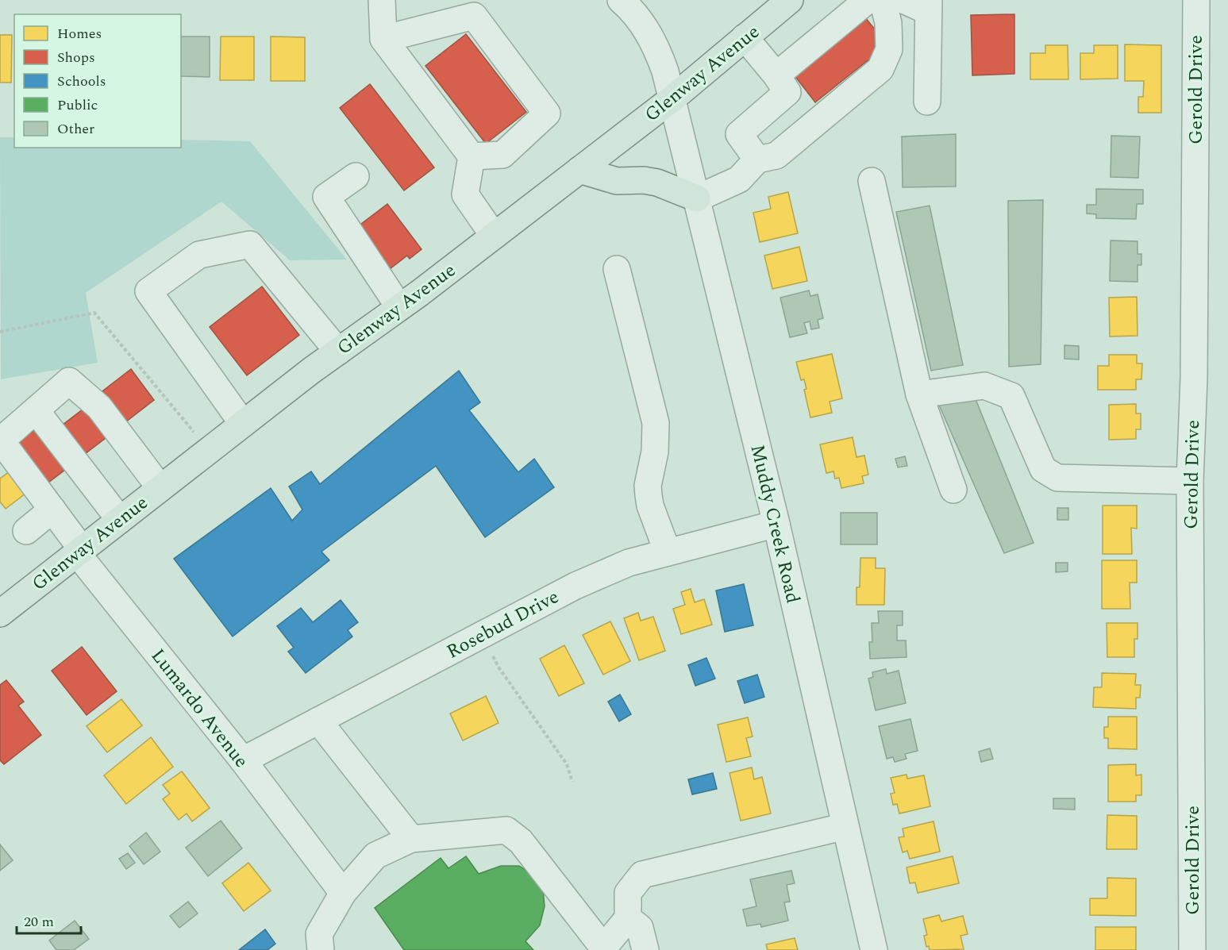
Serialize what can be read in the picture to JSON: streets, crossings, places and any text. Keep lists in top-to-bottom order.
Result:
{
  "streets": {
    "main road": ["Glenway Avenue"],
    "street": [
      "Gerold Drive",
      "Muddy Creek Road",
      "Rosebud Drive",
      "Lumardo Avenue"
    ]
  },
  "crossings": [
    ["Glenway Avenue", "Muddy Creek Road"],
    ["Glenway Avenue", "Lumardo Avenue"],
    ["Muddy Creek Road", "Rosebud Drive"],
    ["Rosebud Drive", "Lumardo Avenue"]
  ],
  "legend": [
    "Homes",
    "Shops",
    "Schools",
    "Public",
    "Other"
  ],
  "scale_bar": "20 m"
}
